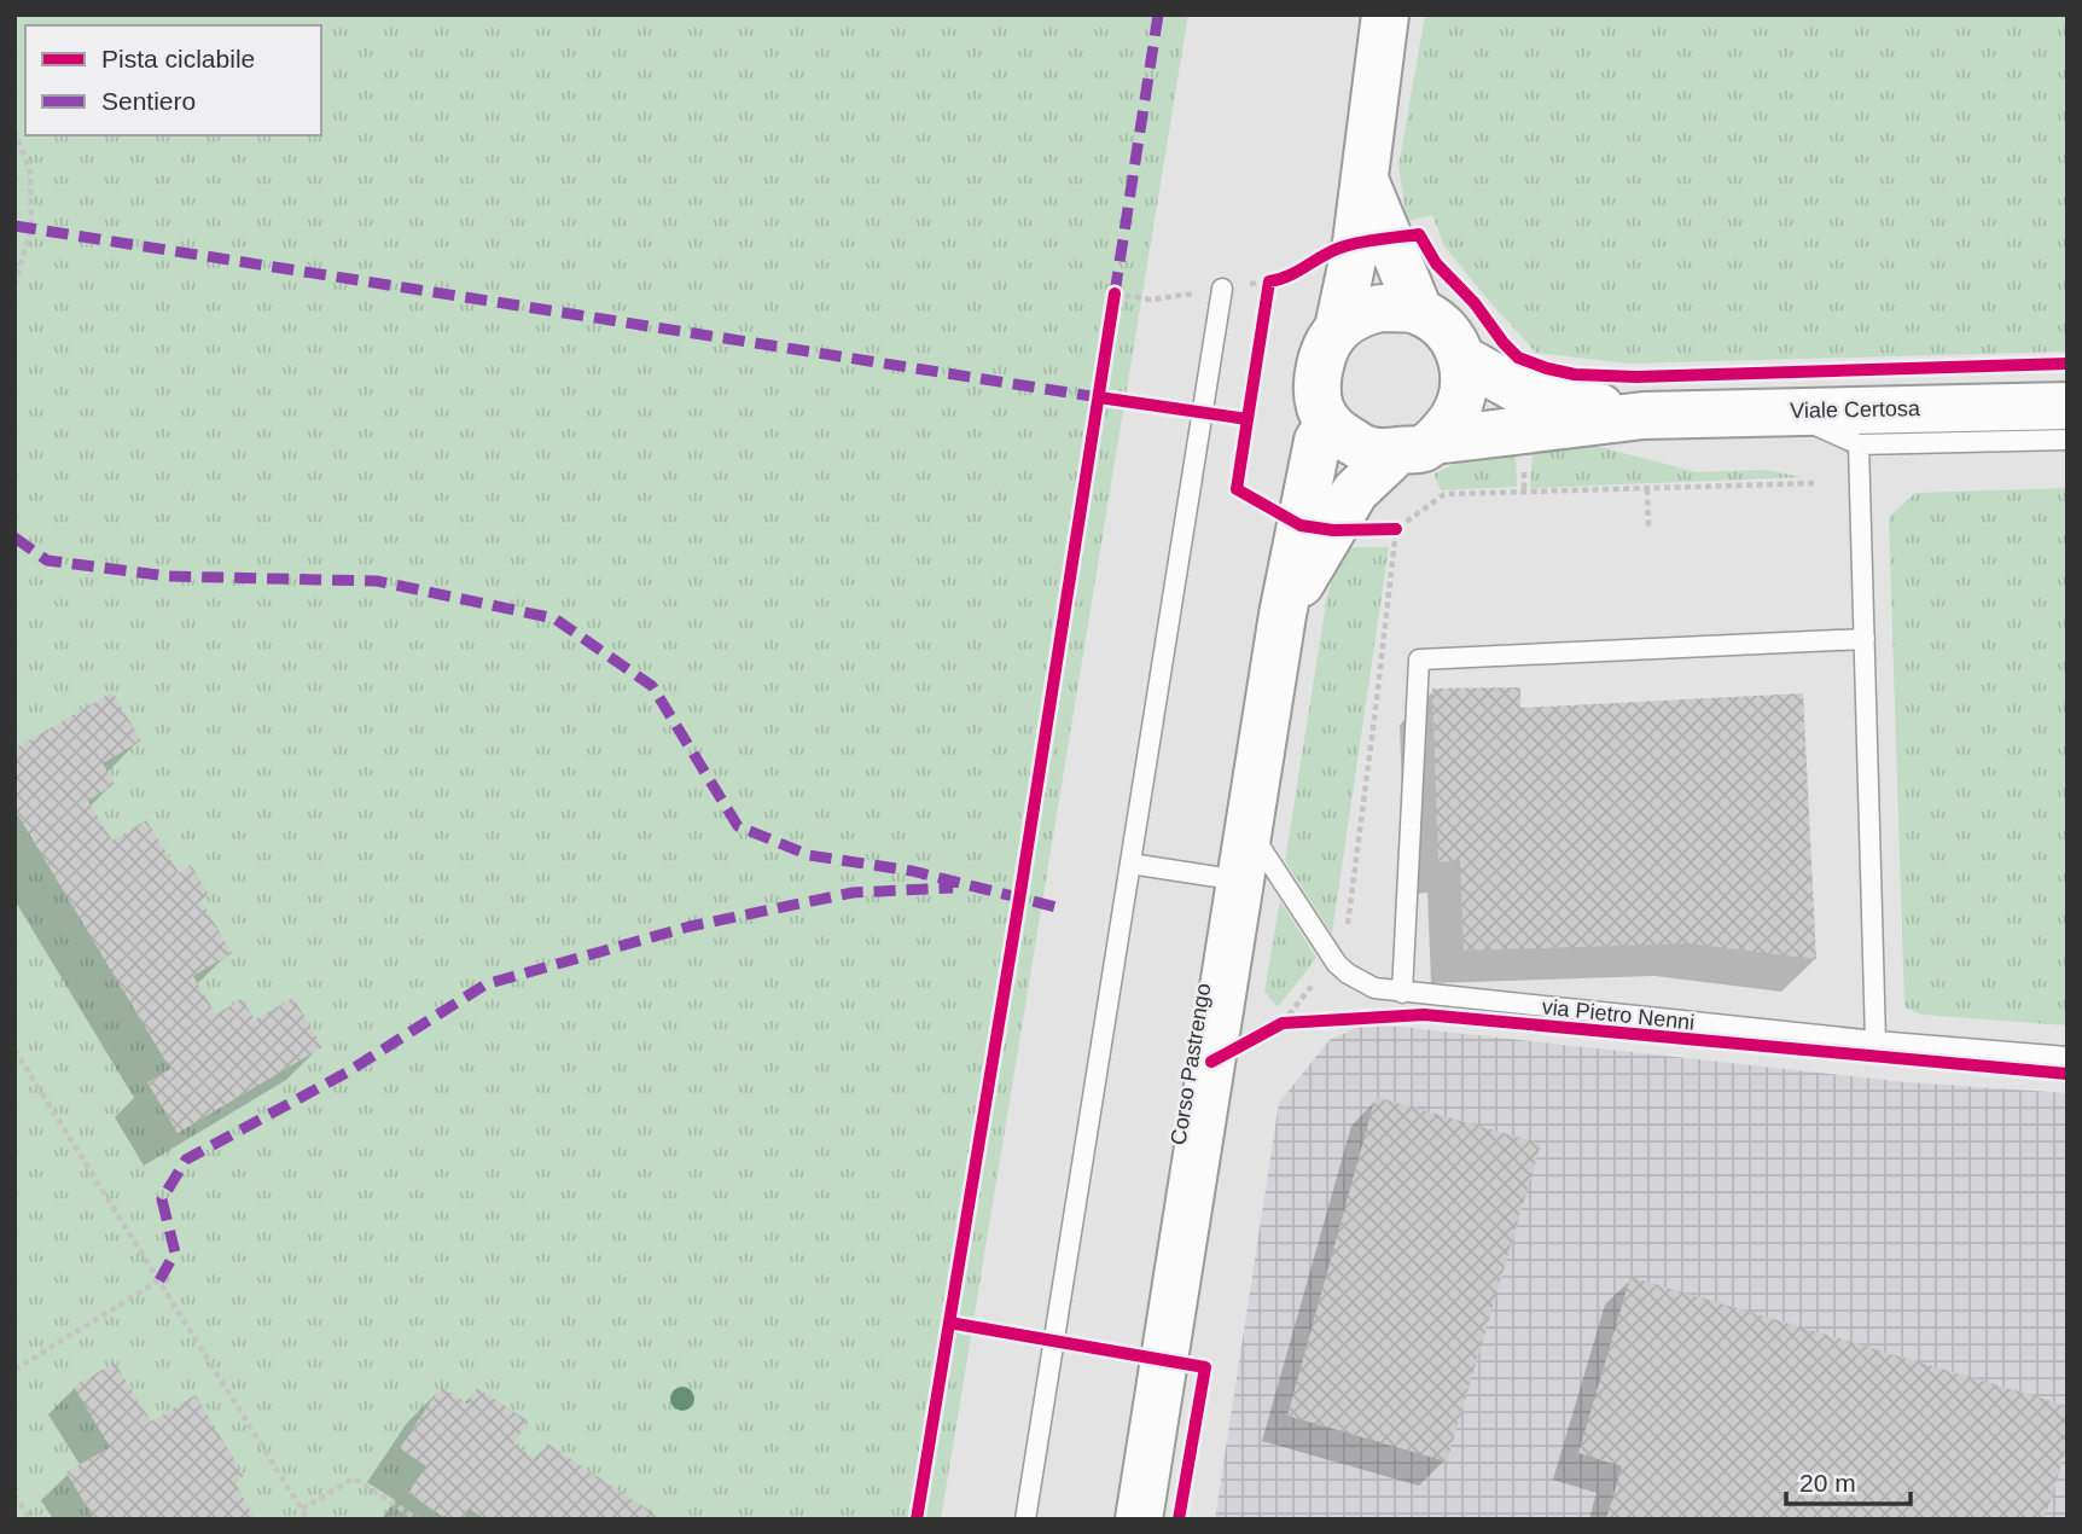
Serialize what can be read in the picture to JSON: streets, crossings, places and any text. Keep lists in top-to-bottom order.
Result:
{
  "streets": {
    "street": ["Viale Certosa", "Corso Pastrengo"],
    "lane": ["via Pietro Nenni"]
  },
  "crossings": [
    ["Viale Certosa", "Corso Pastrengo"],
    ["via Pietro Nenni", "Corso Pastrengo"]
  ],
  "legend": ["Pista ciclabile", "Sentiero"],
  "scale_bar": "20 m"
}
